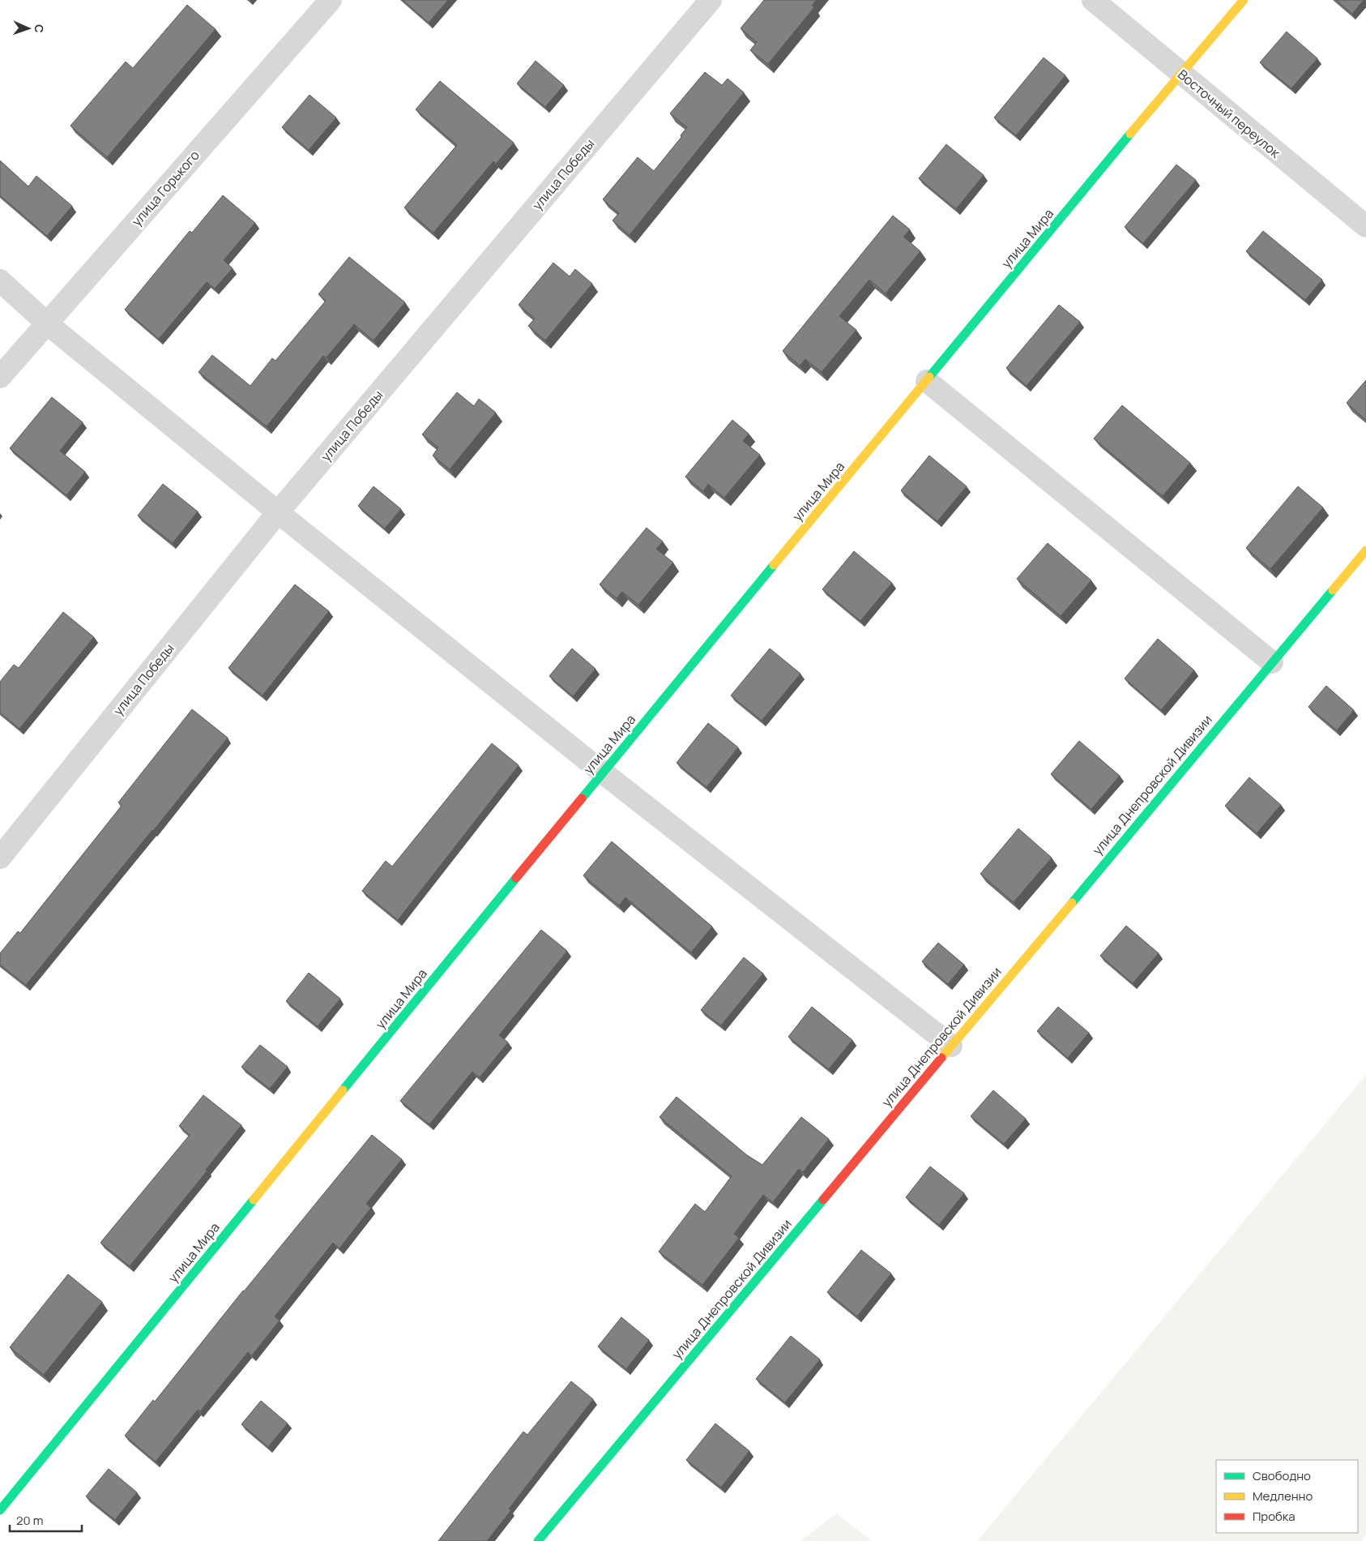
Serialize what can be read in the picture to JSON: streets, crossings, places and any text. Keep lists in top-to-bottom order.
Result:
{
  "streets": {
    "street": [
      "Восточный переулок",
      "улица Победы",
      "улица Горького",
      "улица Мира",
      "улица Днепровской Дивизии"
    ]
  },
  "crossings": [
    ["Восточный переулок", "улица Мира"]
  ],
  "legend": ["Свободно", "Медленно", "Пробка"],
  "scale_bar": "20 m",
  "north": "right"
}
